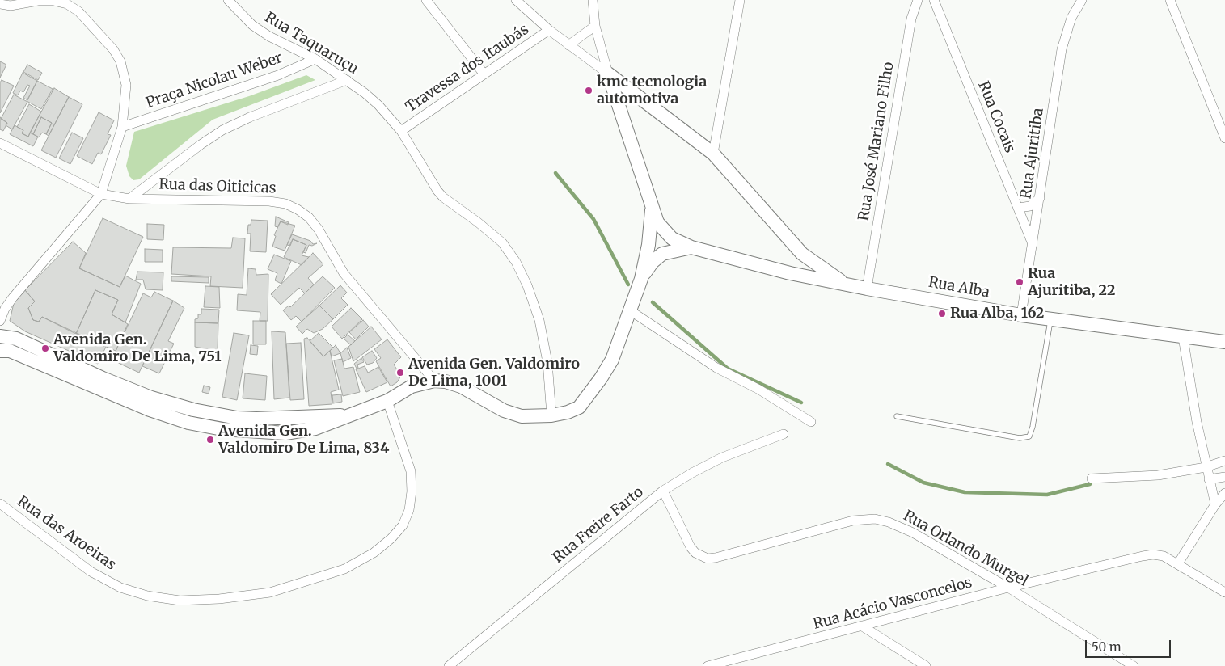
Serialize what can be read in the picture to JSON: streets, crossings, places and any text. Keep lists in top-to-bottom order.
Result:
{
  "streets": {
    "street": [
      "Rua Taquaruçu",
      "Travessa dos Itaubás",
      "Praça Nicolau Weber",
      "Rua Cocais",
      "Rua José Mariano Filho",
      "Rua Ajuritiba",
      "Rua das Oiticicas",
      "Rua Alba",
      "Rua Freire Farto",
      "Rua das Aroeiras",
      "Rua Orlando Murgel",
      "Rua Acácio Vasconcelos"
    ]
  },
  "crossings": [
    ["Rua Taquaruçu", "Travessa dos Itaubás"],
    ["Rua Taquaruçu", "Praça Nicolau Weber"],
    ["Rua Cocais", "Rua Ajuritiba"],
    ["Rua José Mariano Filho", "Rua Alba"],
    ["Rua Ajuritiba", "Rua Alba"],
    ["Rua Freire Farto", "Rua Orlando Murgel"],
    ["Rua Orlando Murgel", "Rua Acácio Vasconcelos"]
  ],
  "places": [
    "kmc tecnologia automotiva",
    "Rua Ajuritiba, 22",
    "Rua Alba, 162",
    "Avenida Gen. Valdomiro De Lima, 751",
    "Avenida Gen. Valdomiro De Lima, 1001",
    "Avenida Gen. Valdomiro De Lima, 834"
  ],
  "scale_bar": "50 m"
}
